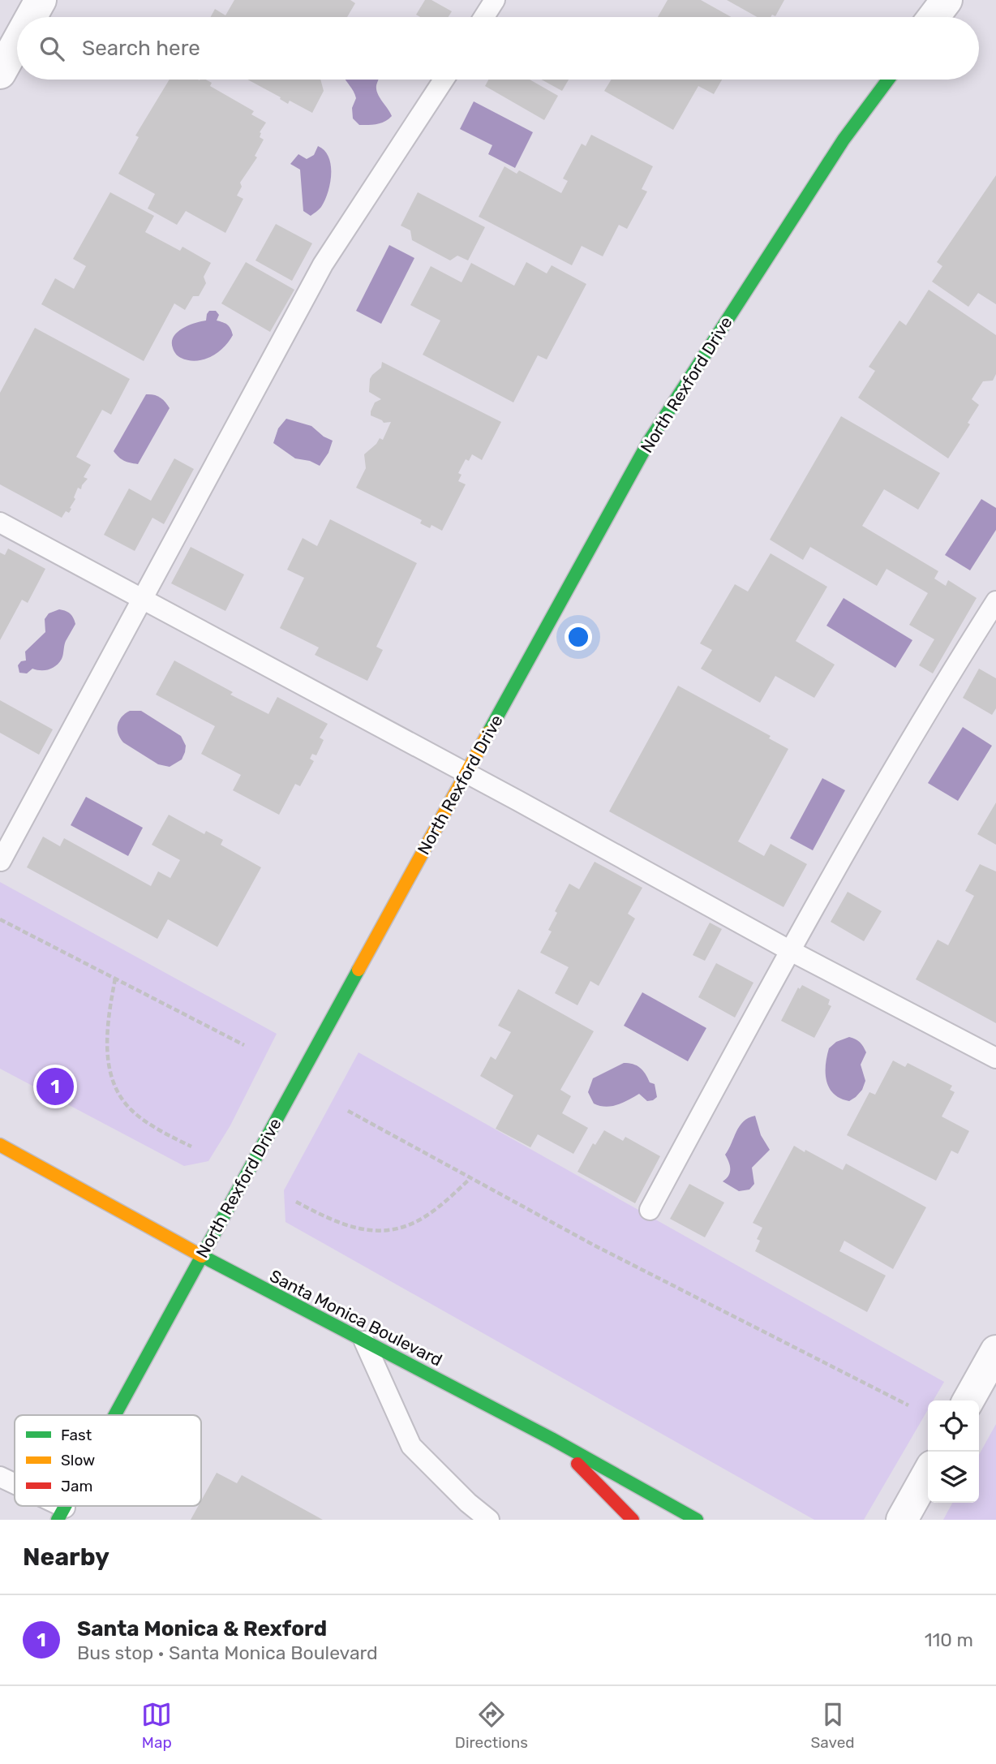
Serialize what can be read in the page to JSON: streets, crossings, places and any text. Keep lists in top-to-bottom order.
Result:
{
  "streets": {
    "street": ["North Rexford Drive", "Santa Monica Boulevard"]
  },
  "crossings": [
    ["North Rexford Drive", "Santa Monica Boulevard"]
  ],
  "legend": ["Fast", "Slow", "Jam"],
  "page": {
    "search": "Search here",
    "pins": "1",
    "heading": "Nearby",
    "list": [
      {
        "mark": "1",
        "name": "Santa Monica & Rexford",
        "note": "Bus stop · Santa Monica Boulevard",
        "value": "110 m"
      }
    ],
    "nav": ["Map", "Directions", "Saved"]
  }
}
